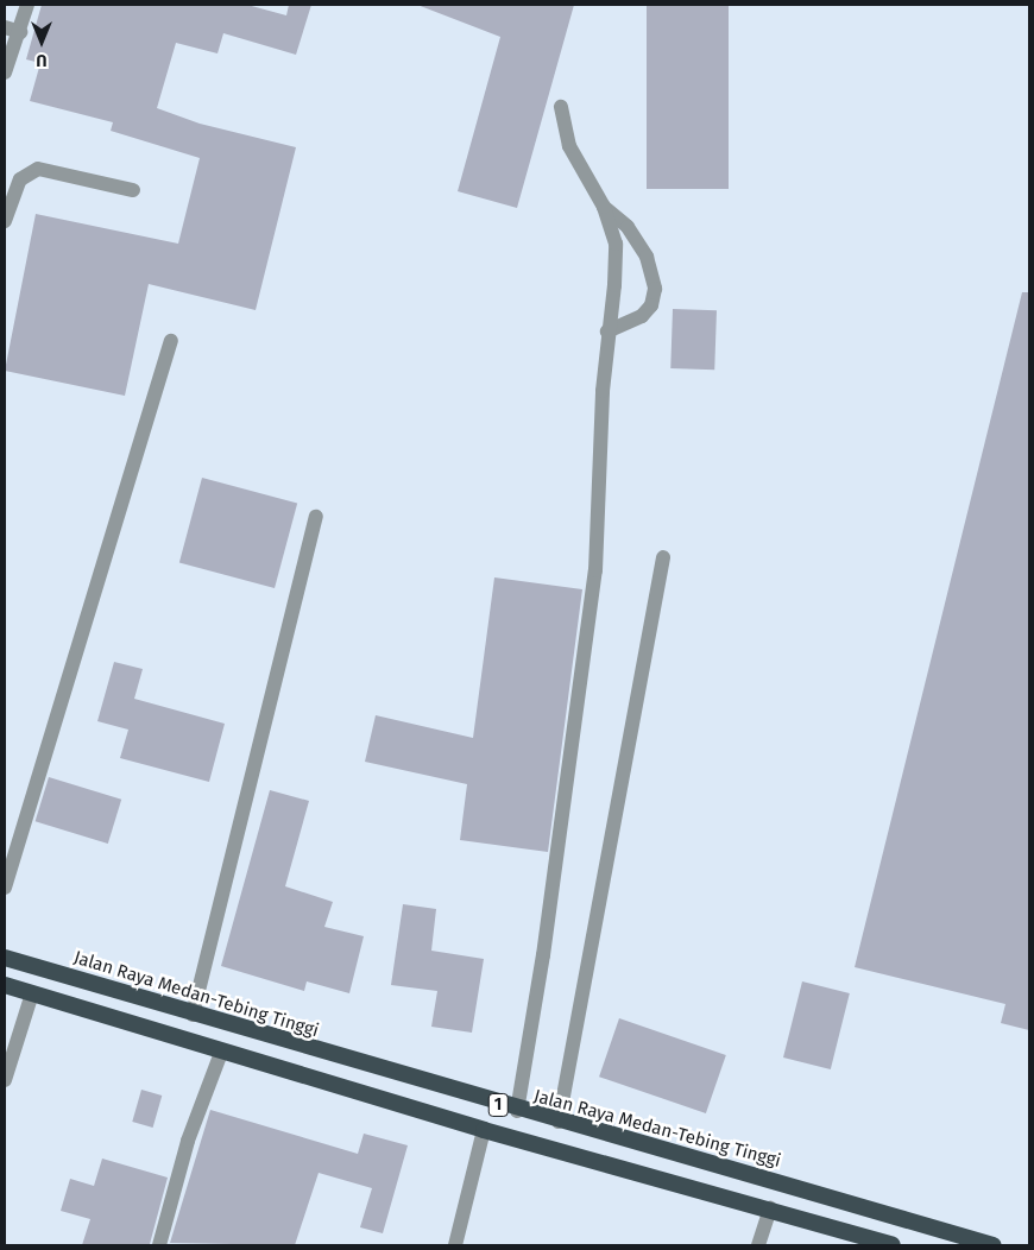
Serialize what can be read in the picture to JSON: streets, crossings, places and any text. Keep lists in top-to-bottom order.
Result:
{
  "streets": {
    "highway": ["Jalan Raya Medan-Tebing Tinggi", "1"]
  },
  "north": "bottom"
}
